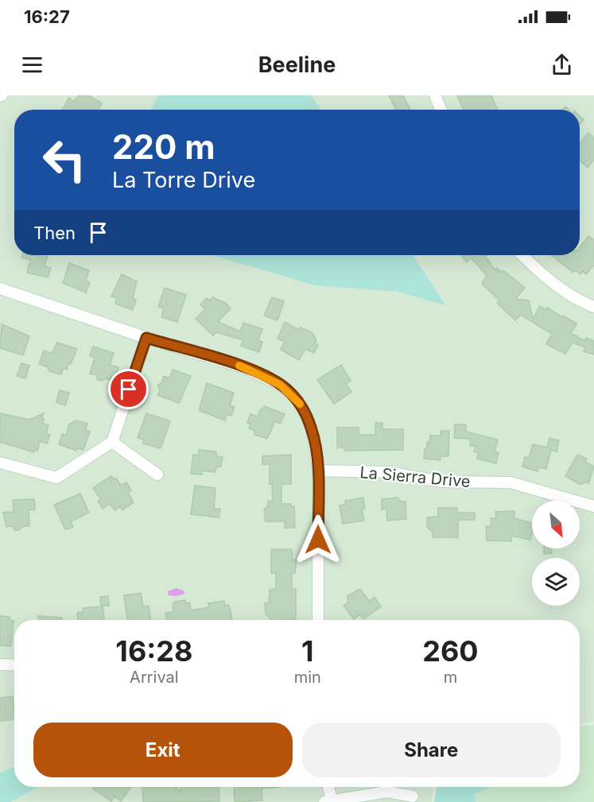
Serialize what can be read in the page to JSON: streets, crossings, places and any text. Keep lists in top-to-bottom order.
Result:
{
  "streets": {
    "street": ["La Sierra Drive"]
  },
  "north": "bottom right",
  "page": {
    "status": "16:27",
    "header": "Beeline",
    "turn": ["220 m", "La Torre Drive"],
    "then": "Then",
    "eta": [
      "16:28",
      "Arrival",
      "1",
      "min",
      "260",
      "m"
    ],
    "buttons": ["Exit", "Share"]
  }
}
